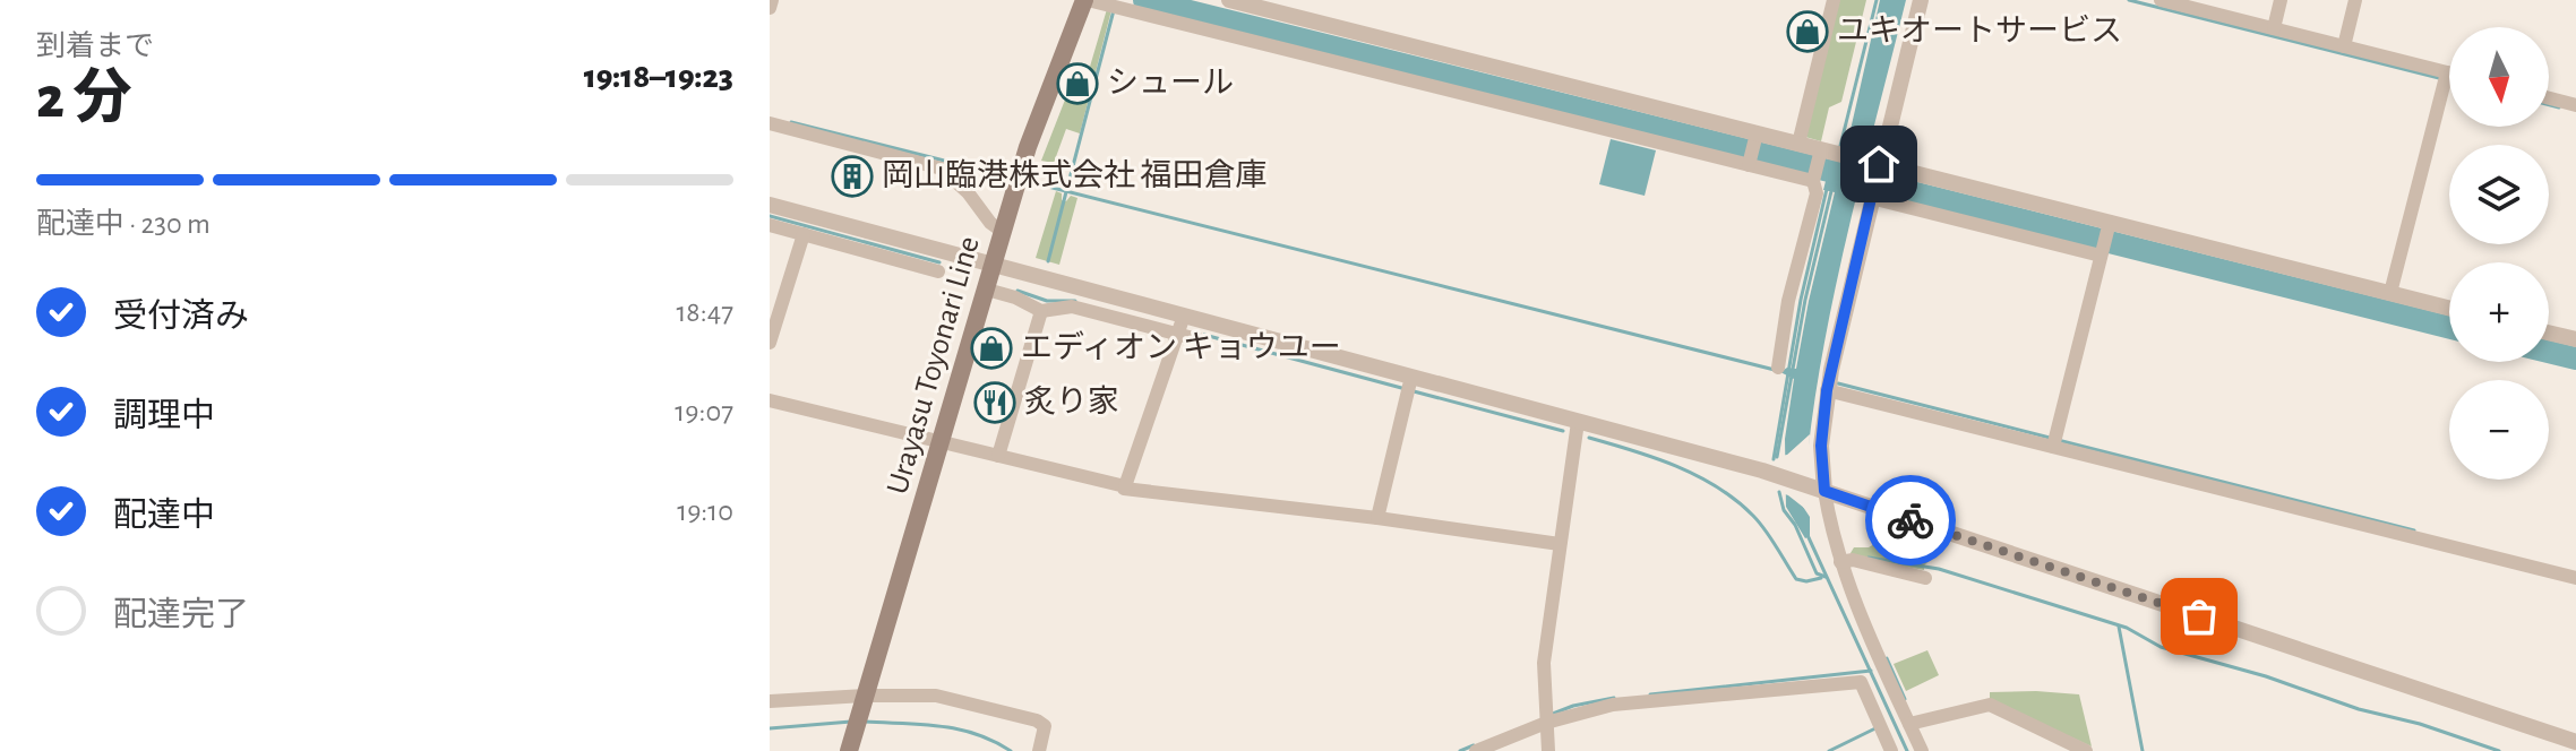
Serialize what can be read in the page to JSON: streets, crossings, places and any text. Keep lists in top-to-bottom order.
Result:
{
  "streets": {
    "main road": ["Urayasu Toyonari Line"]
  },
  "places": {
    "shop": ["ユキオートサービス", "シュール", "エディオン キョウユー"],
    "building": ["岡山臨港株式会社 福田倉庫"],
    "restaurant": ["炙り家"]
  },
  "north": "bottom",
  "page": {
    "heading": ["2 分", "到着まで", "19:18–19:23"],
    "map_buttons": ["+", "−"],
    "bar": "配達中 · 230 m",
    "list": [
      ["受付済み", "18:47"],
      ["調理中", "19:07"],
      ["配達中", "19:10"],
      "配達完了"
    ]
  }
}
